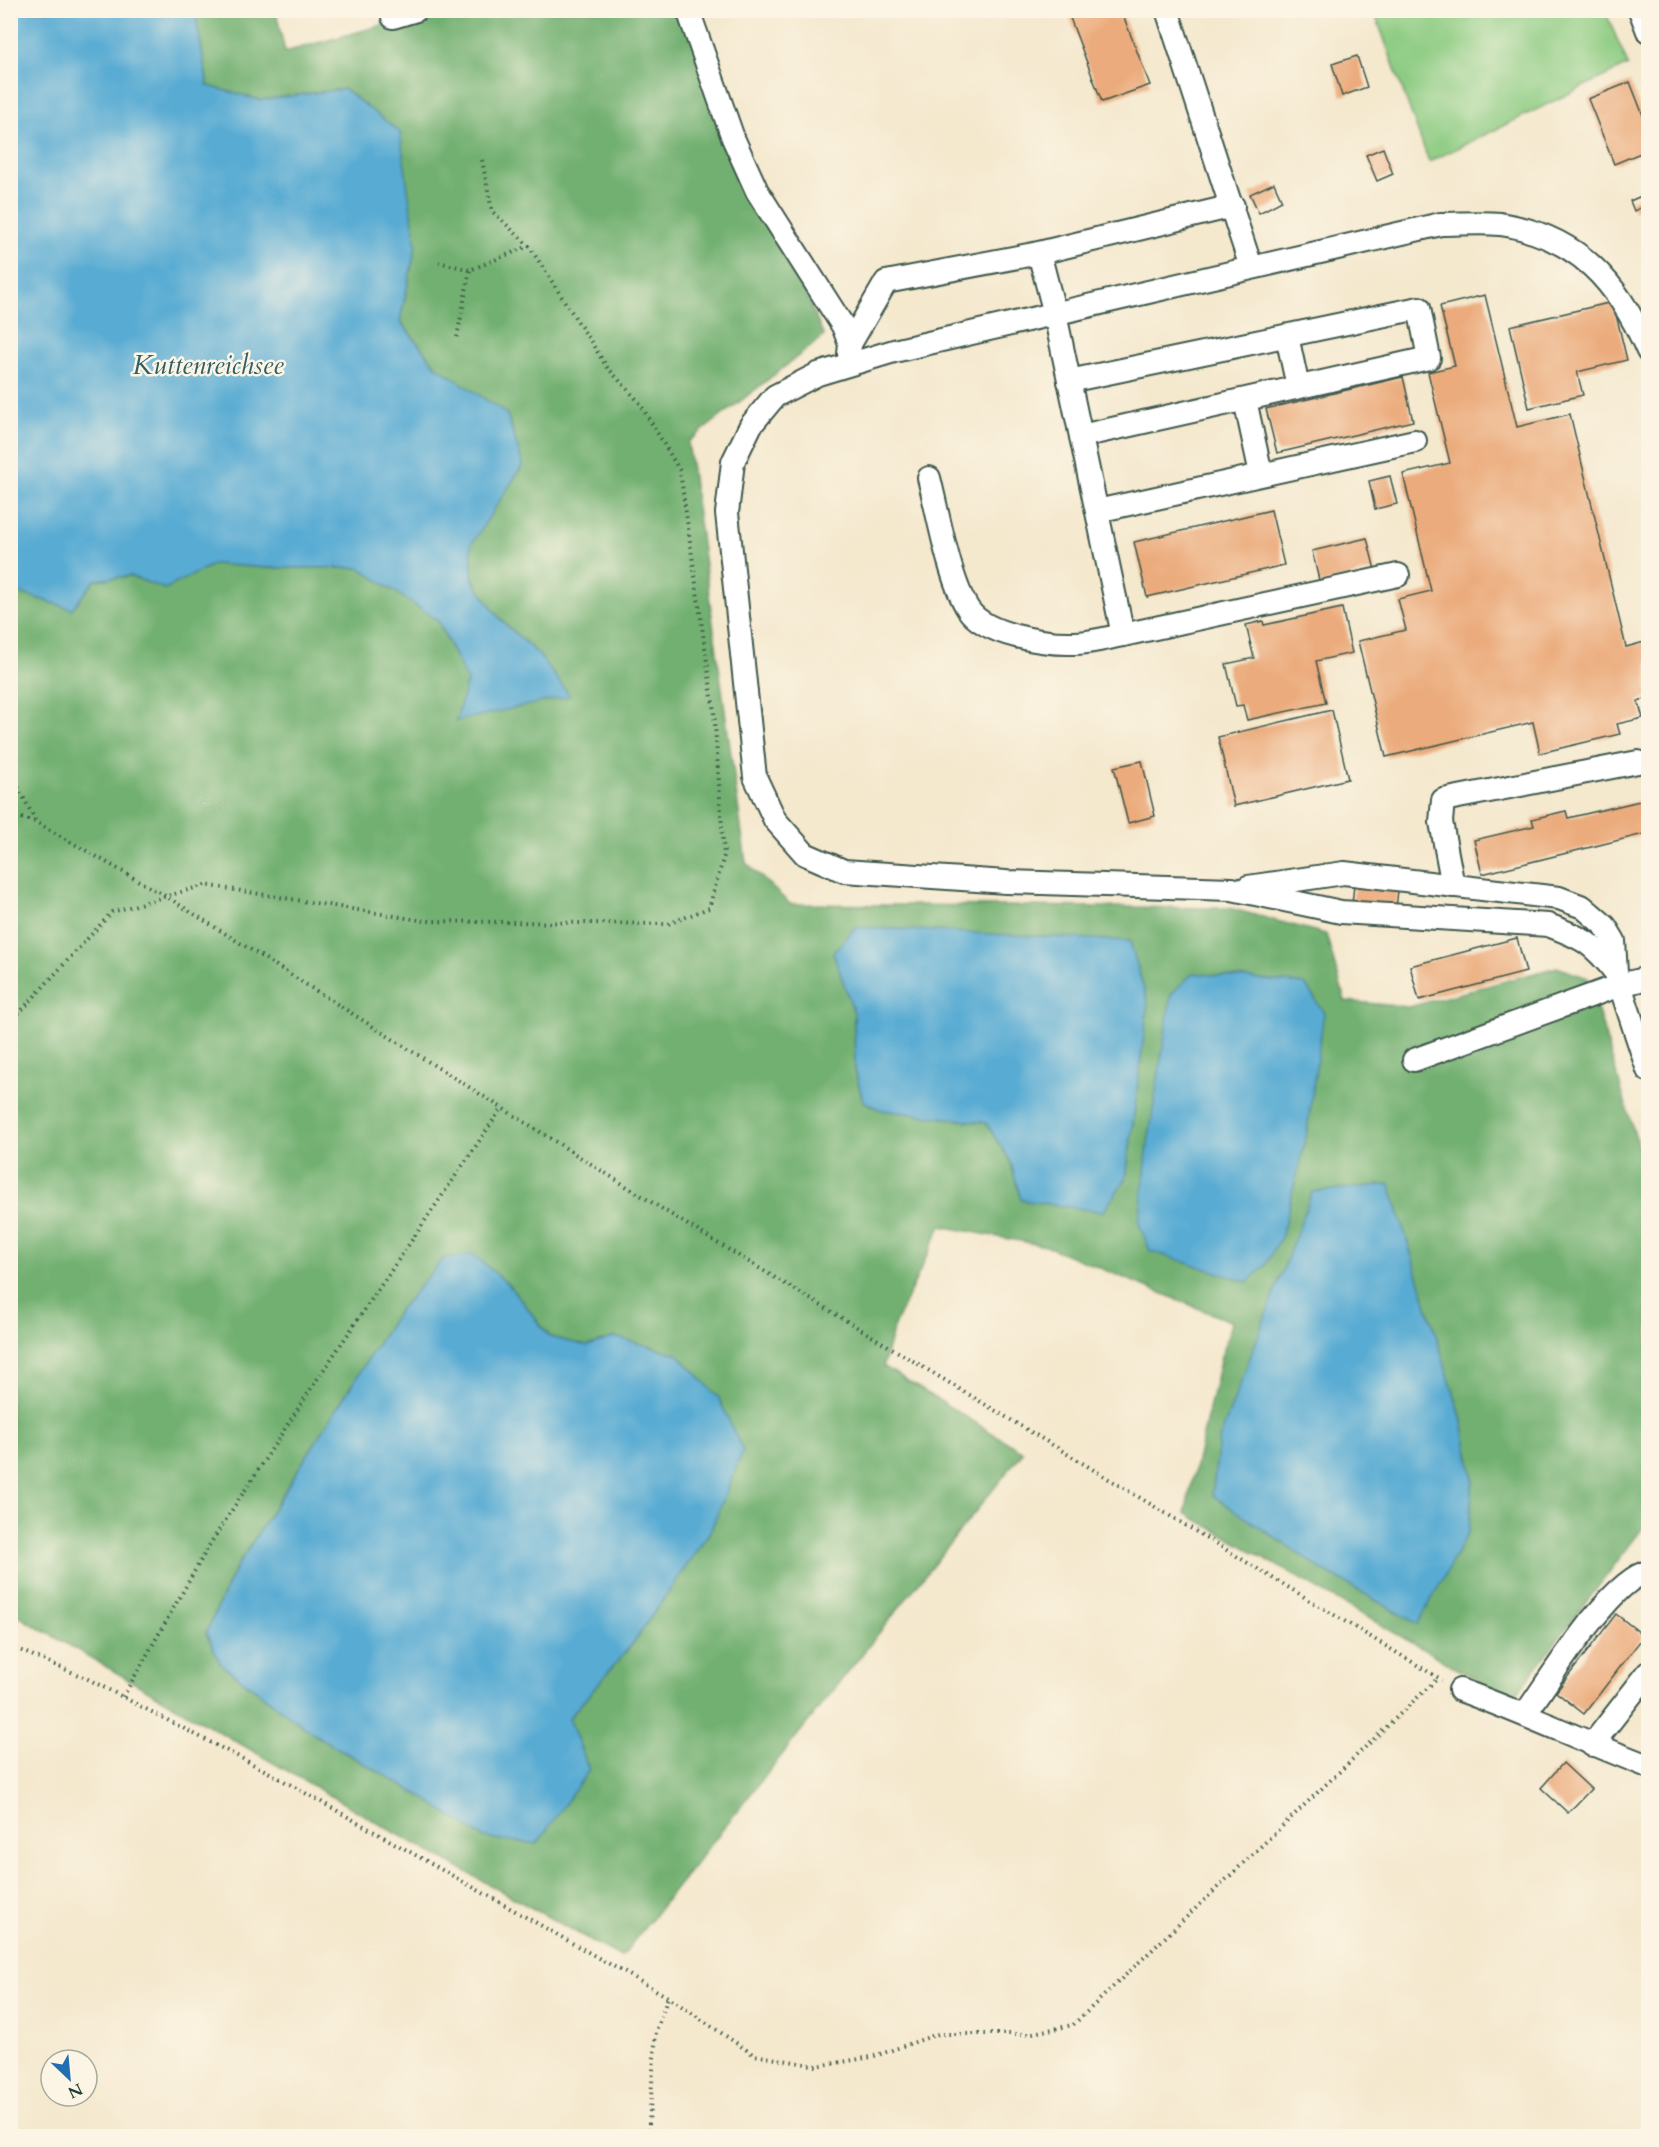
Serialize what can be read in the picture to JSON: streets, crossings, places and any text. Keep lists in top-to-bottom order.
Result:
{
  "water": ["Kuttenreichsee"],
  "north": "bottom right"
}
